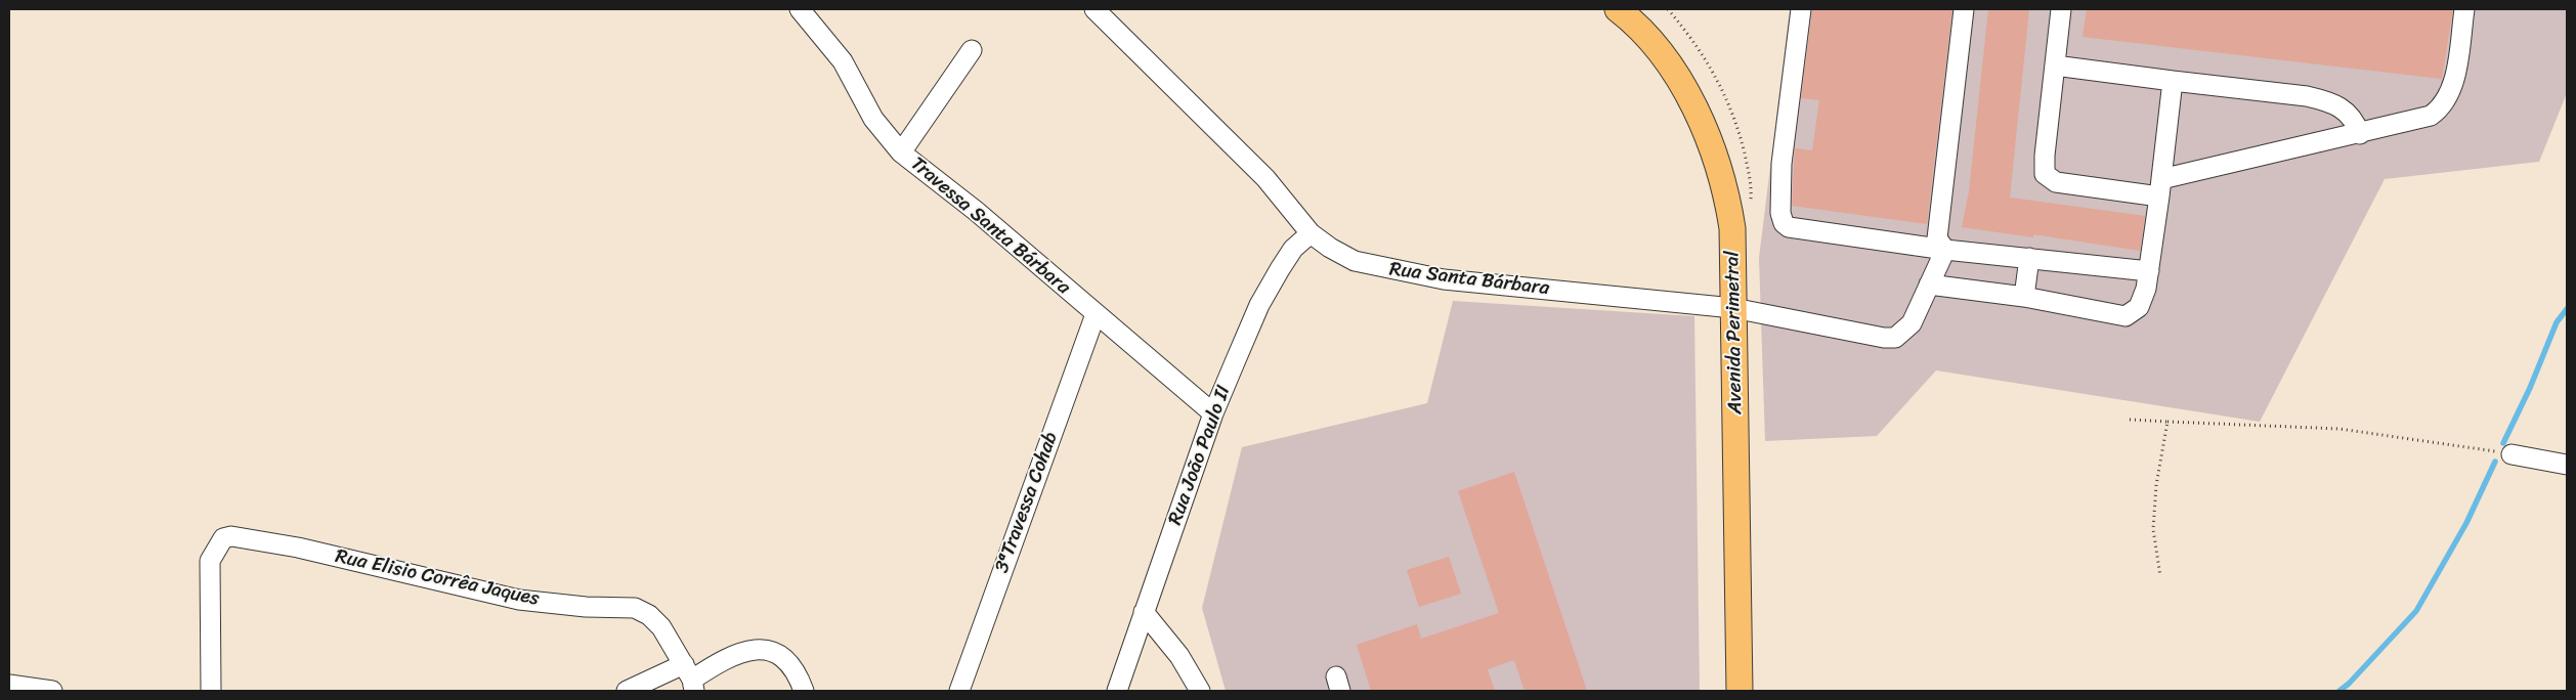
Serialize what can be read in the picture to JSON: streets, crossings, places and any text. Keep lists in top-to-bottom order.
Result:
{
  "streets": {
    "main road": ["Avenida Perimetral"],
    "street": [
      "Travessa Santa Bárbara",
      "Rua Santa Bárbara",
      "Rua João Paulo II",
      "3ªTravessa Cohab",
      "Rua Elisio Corrêa Jaques"
    ]
  },
  "crossings": [
    ["Travessa Santa Bárbara", "Rua João Paulo II"],
    ["Travessa Santa Bárbara", "3ªTravessa Cohab"],
    ["Rua Santa Bárbara", "Avenida Perimetral"],
    ["Rua Santa Bárbara", "Rua João Paulo II"]
  ]
}
